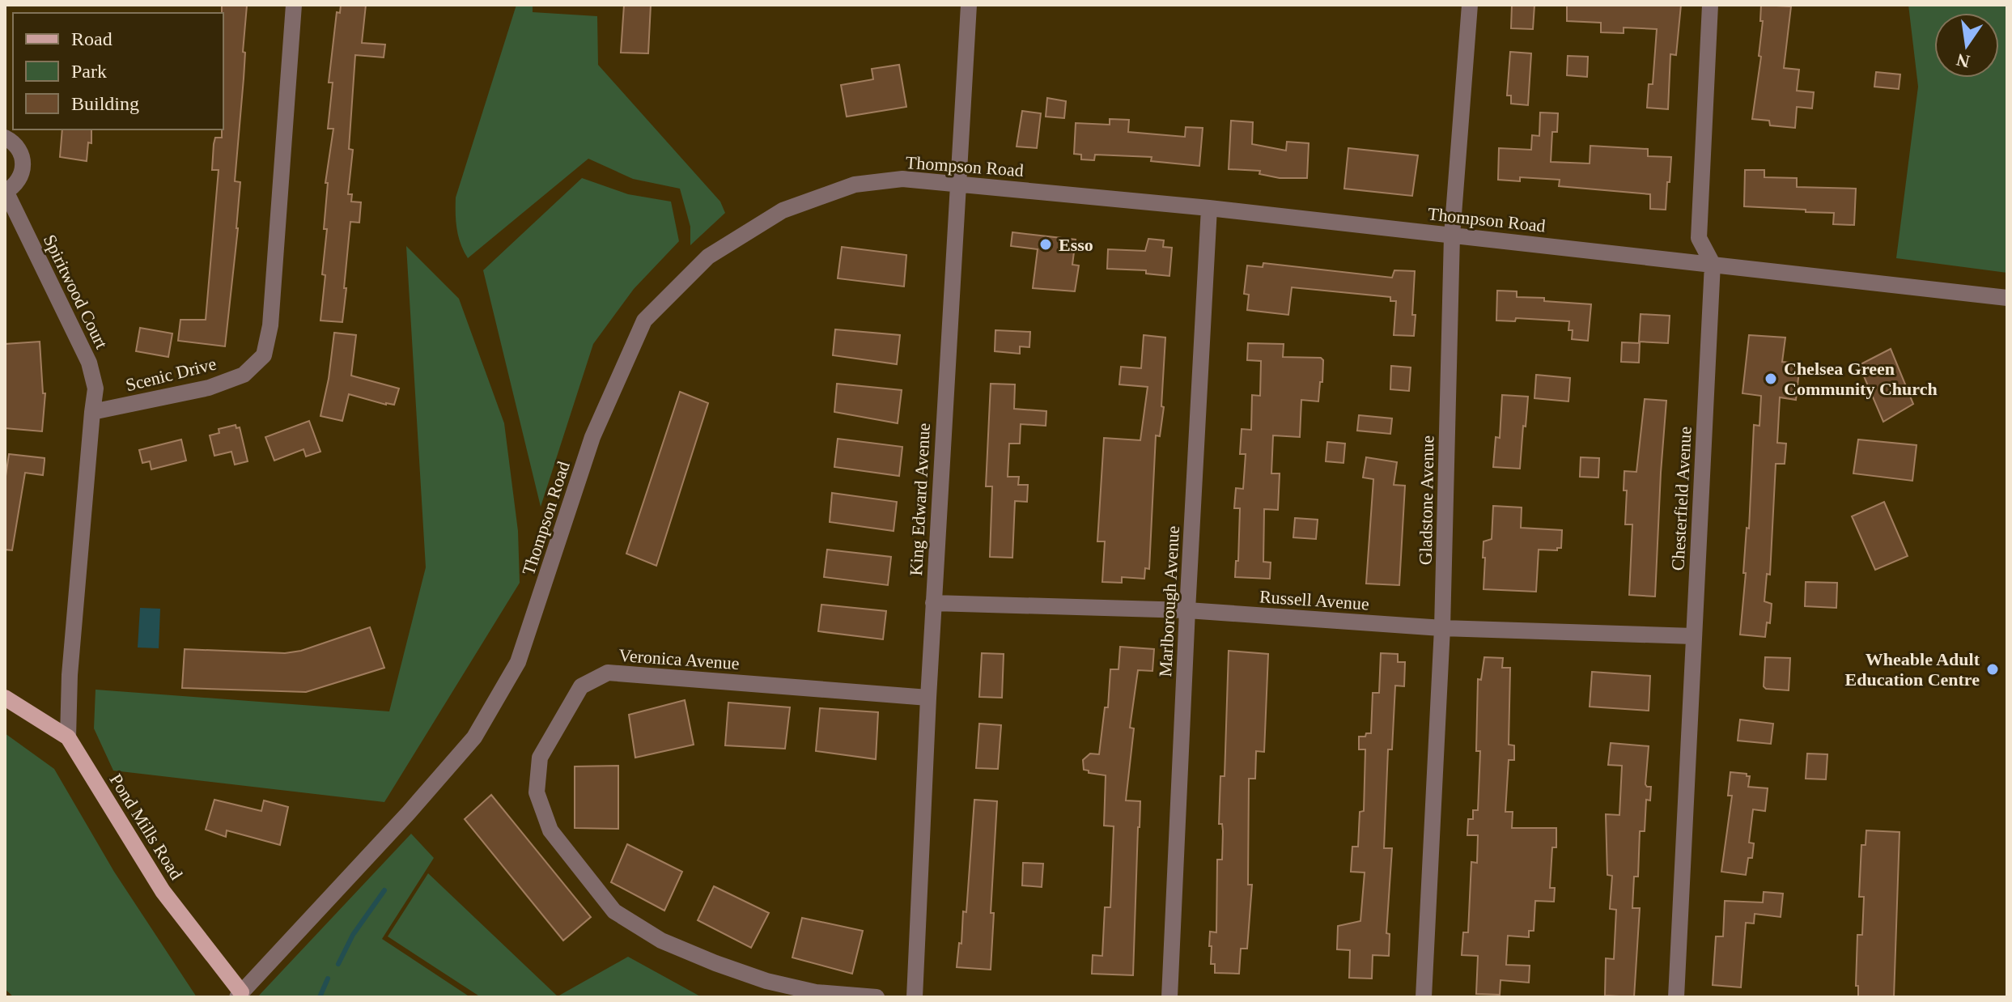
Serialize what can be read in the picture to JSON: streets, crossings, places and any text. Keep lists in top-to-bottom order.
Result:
{
  "streets": {
    "main road": ["Pond Mills Road"],
    "street": [
      "Thompson Road",
      "Spiritwood Court",
      "Scenic Drive",
      "Chesterfield Avenue",
      "King Edward Avenue",
      "Gladstone Avenue",
      "Russell Avenue",
      "Marlborough Avenue",
      "Veronica Avenue"
    ]
  },
  "crossings": [
    ["Thompson Road", "Chesterfield Avenue"],
    ["Thompson Road", "King Edward Avenue"],
    ["Thompson Road", "Gladstone Avenue"],
    ["Thompson Road", "Marlborough Avenue"],
    ["Thompson Road", "Pond Mills Road"],
    ["Spiritwood Court", "Scenic Drive"],
    ["Chesterfield Avenue", "Russell Avenue"],
    ["King Edward Avenue", "Russell Avenue"],
    ["King Edward Avenue", "Veronica Avenue"],
    ["Gladstone Avenue", "Russell Avenue"],
    ["Russell Avenue", "Marlborough Avenue"]
  ],
  "places": ["Esso", "Chelsea Green Community Church", "Wheable Adult Education Centre"],
  "legend": ["Road", "Park", "Building"],
  "north": "bottom"
}
